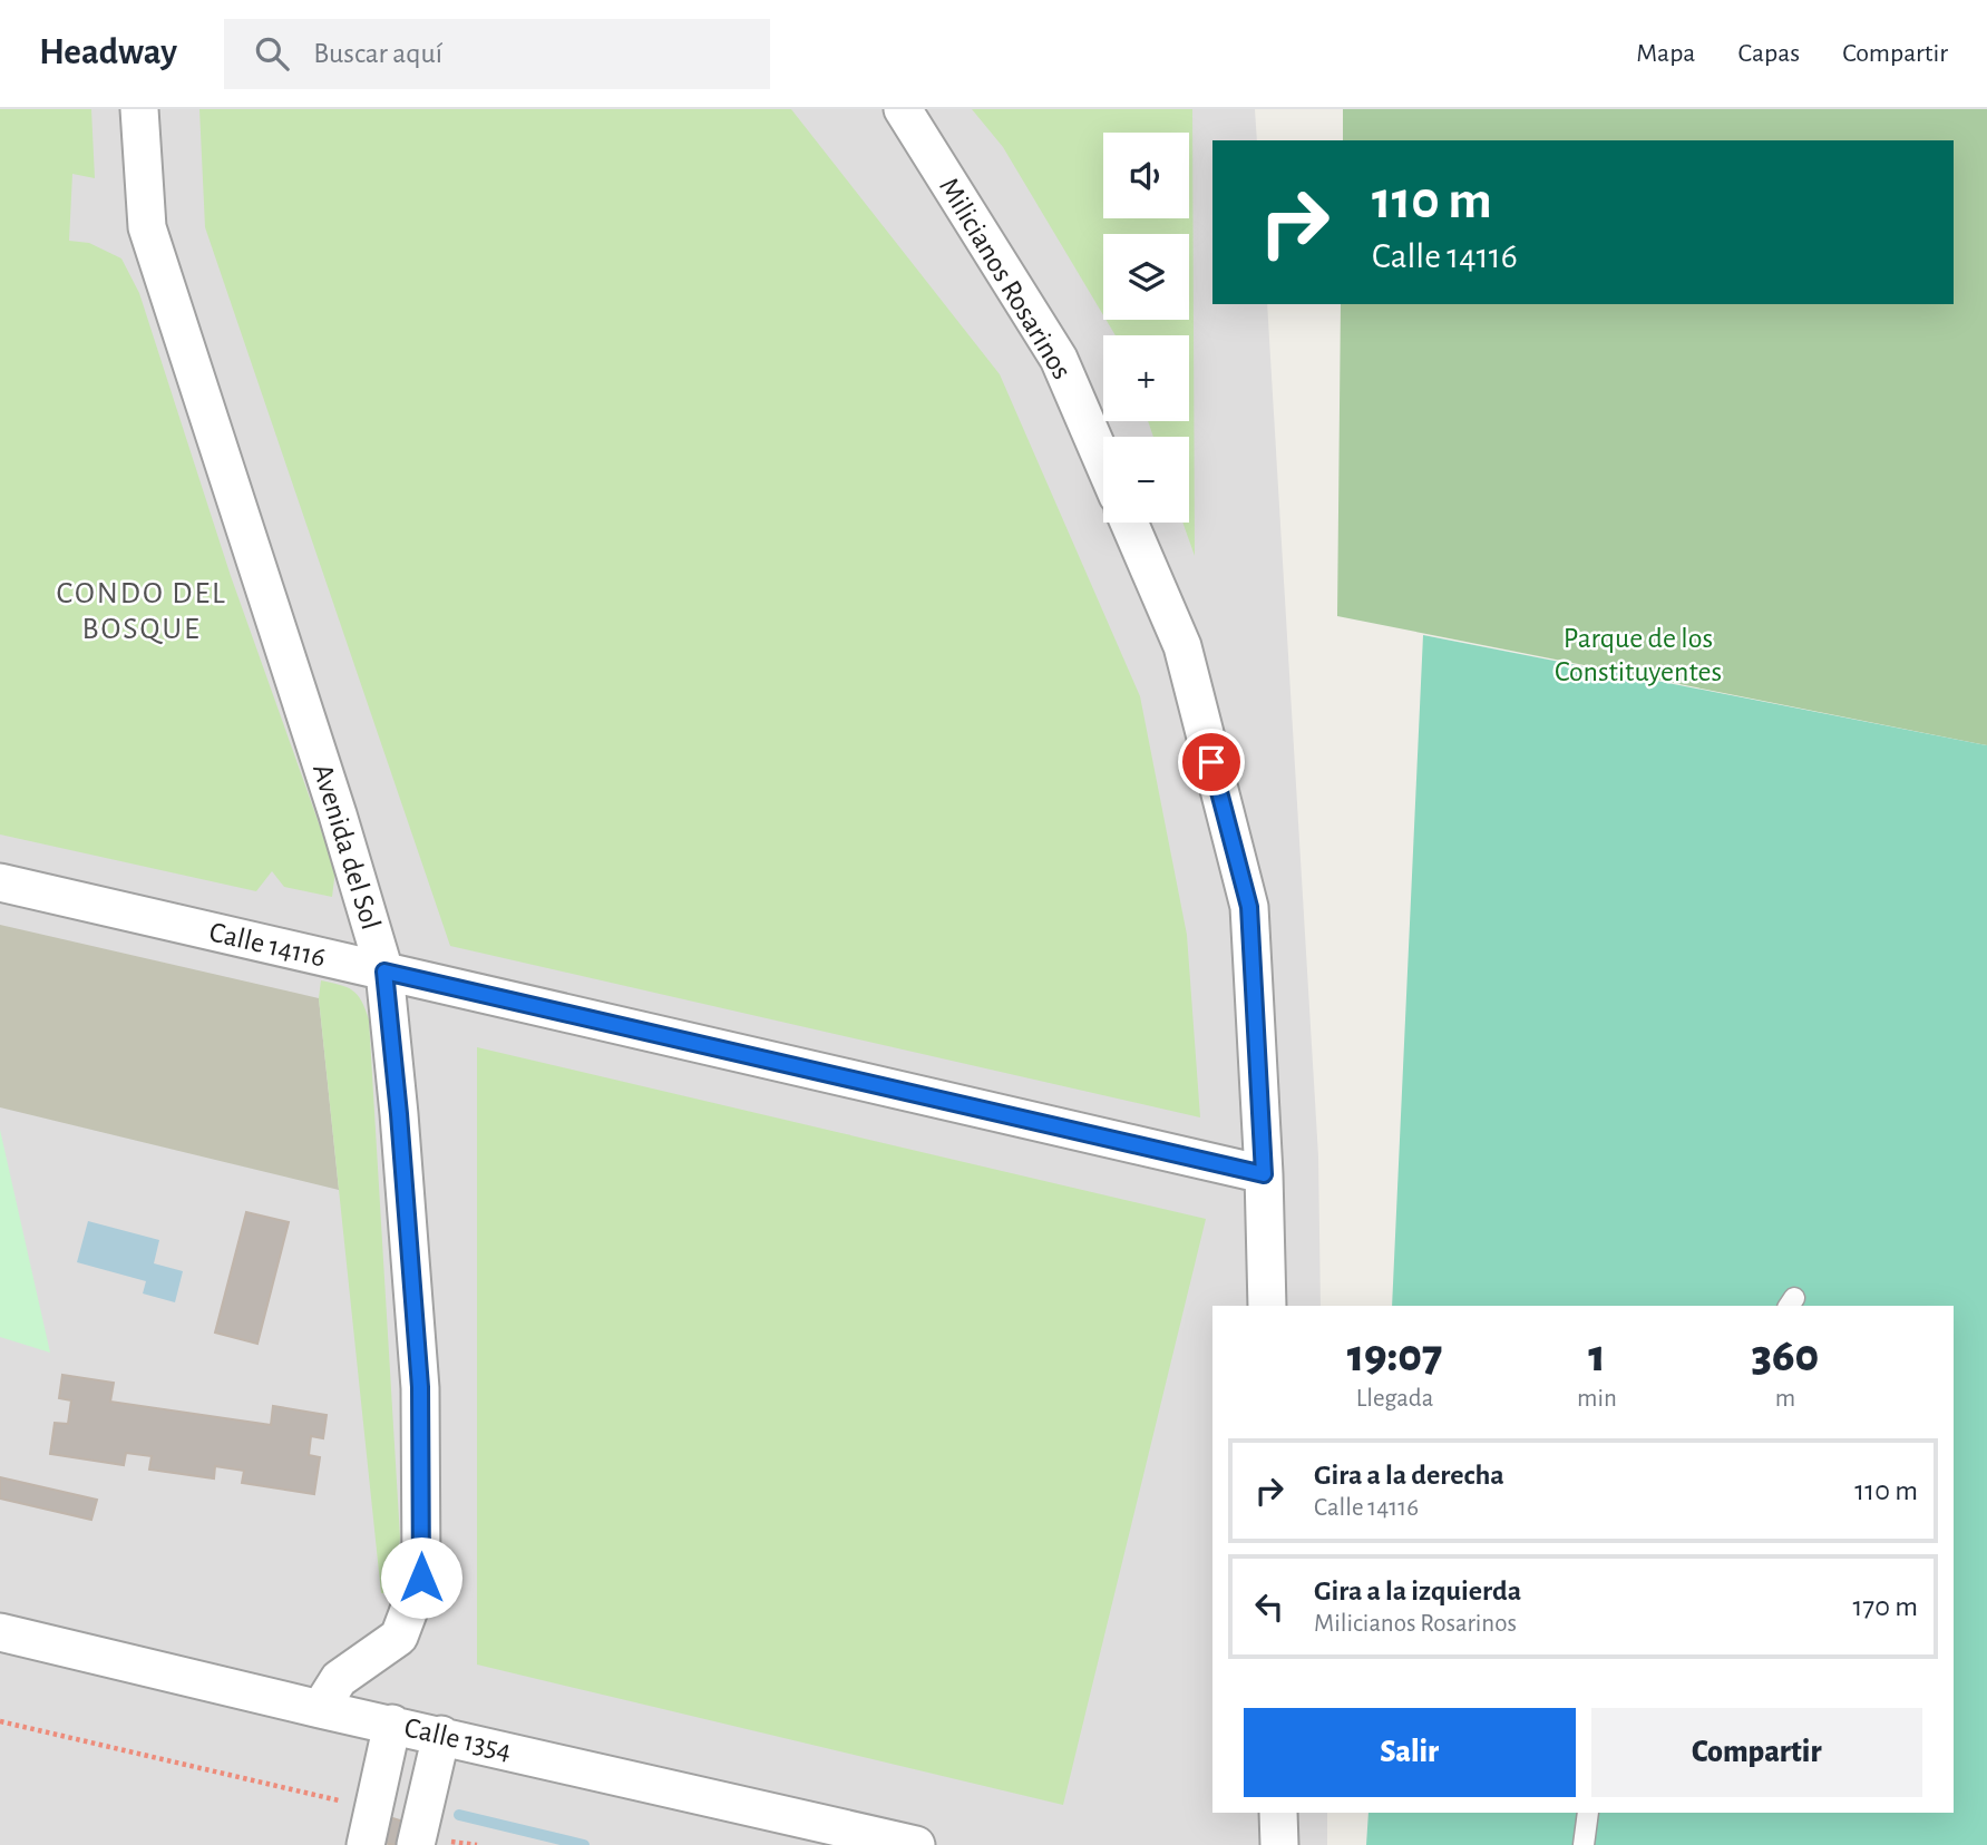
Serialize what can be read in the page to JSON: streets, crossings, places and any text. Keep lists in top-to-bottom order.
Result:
{
  "streets": {
    "street": [
      "Milicianos Rosarinos",
      "Avenida del Sol",
      "Calle 14116",
      "Calle 1354"
    ]
  },
  "crossings": [
    ["Avenida del Sol", "Calle 14116"],
    ["Avenida del Sol", "Calle 1354"]
  ],
  "districts": ["CONDO DEL BOSQUE"],
  "parks": ["Parque de los Constituyentes"],
  "page": {
    "header": "Headway",
    "search": "Buscar aquí",
    "nav": ["Mapa", "Capas", "Compartir"],
    "map_buttons": ["+", "−"],
    "turn": ["110 m", "Calle 14116"],
    "eta": [
      "19:07",
      "Llegada",
      "1",
      "min",
      "360",
      "m"
    ],
    "list": [
      {
        "name": "Gira a la derecha",
        "note": "Calle 14116",
        "value": "110 m"
      },
      {
        "name": "Gira a la izquierda",
        "note": "Milicianos Rosarinos",
        "value": "170 m"
      }
    ],
    "buttons": ["Salir", "Compartir"]
  }
}
